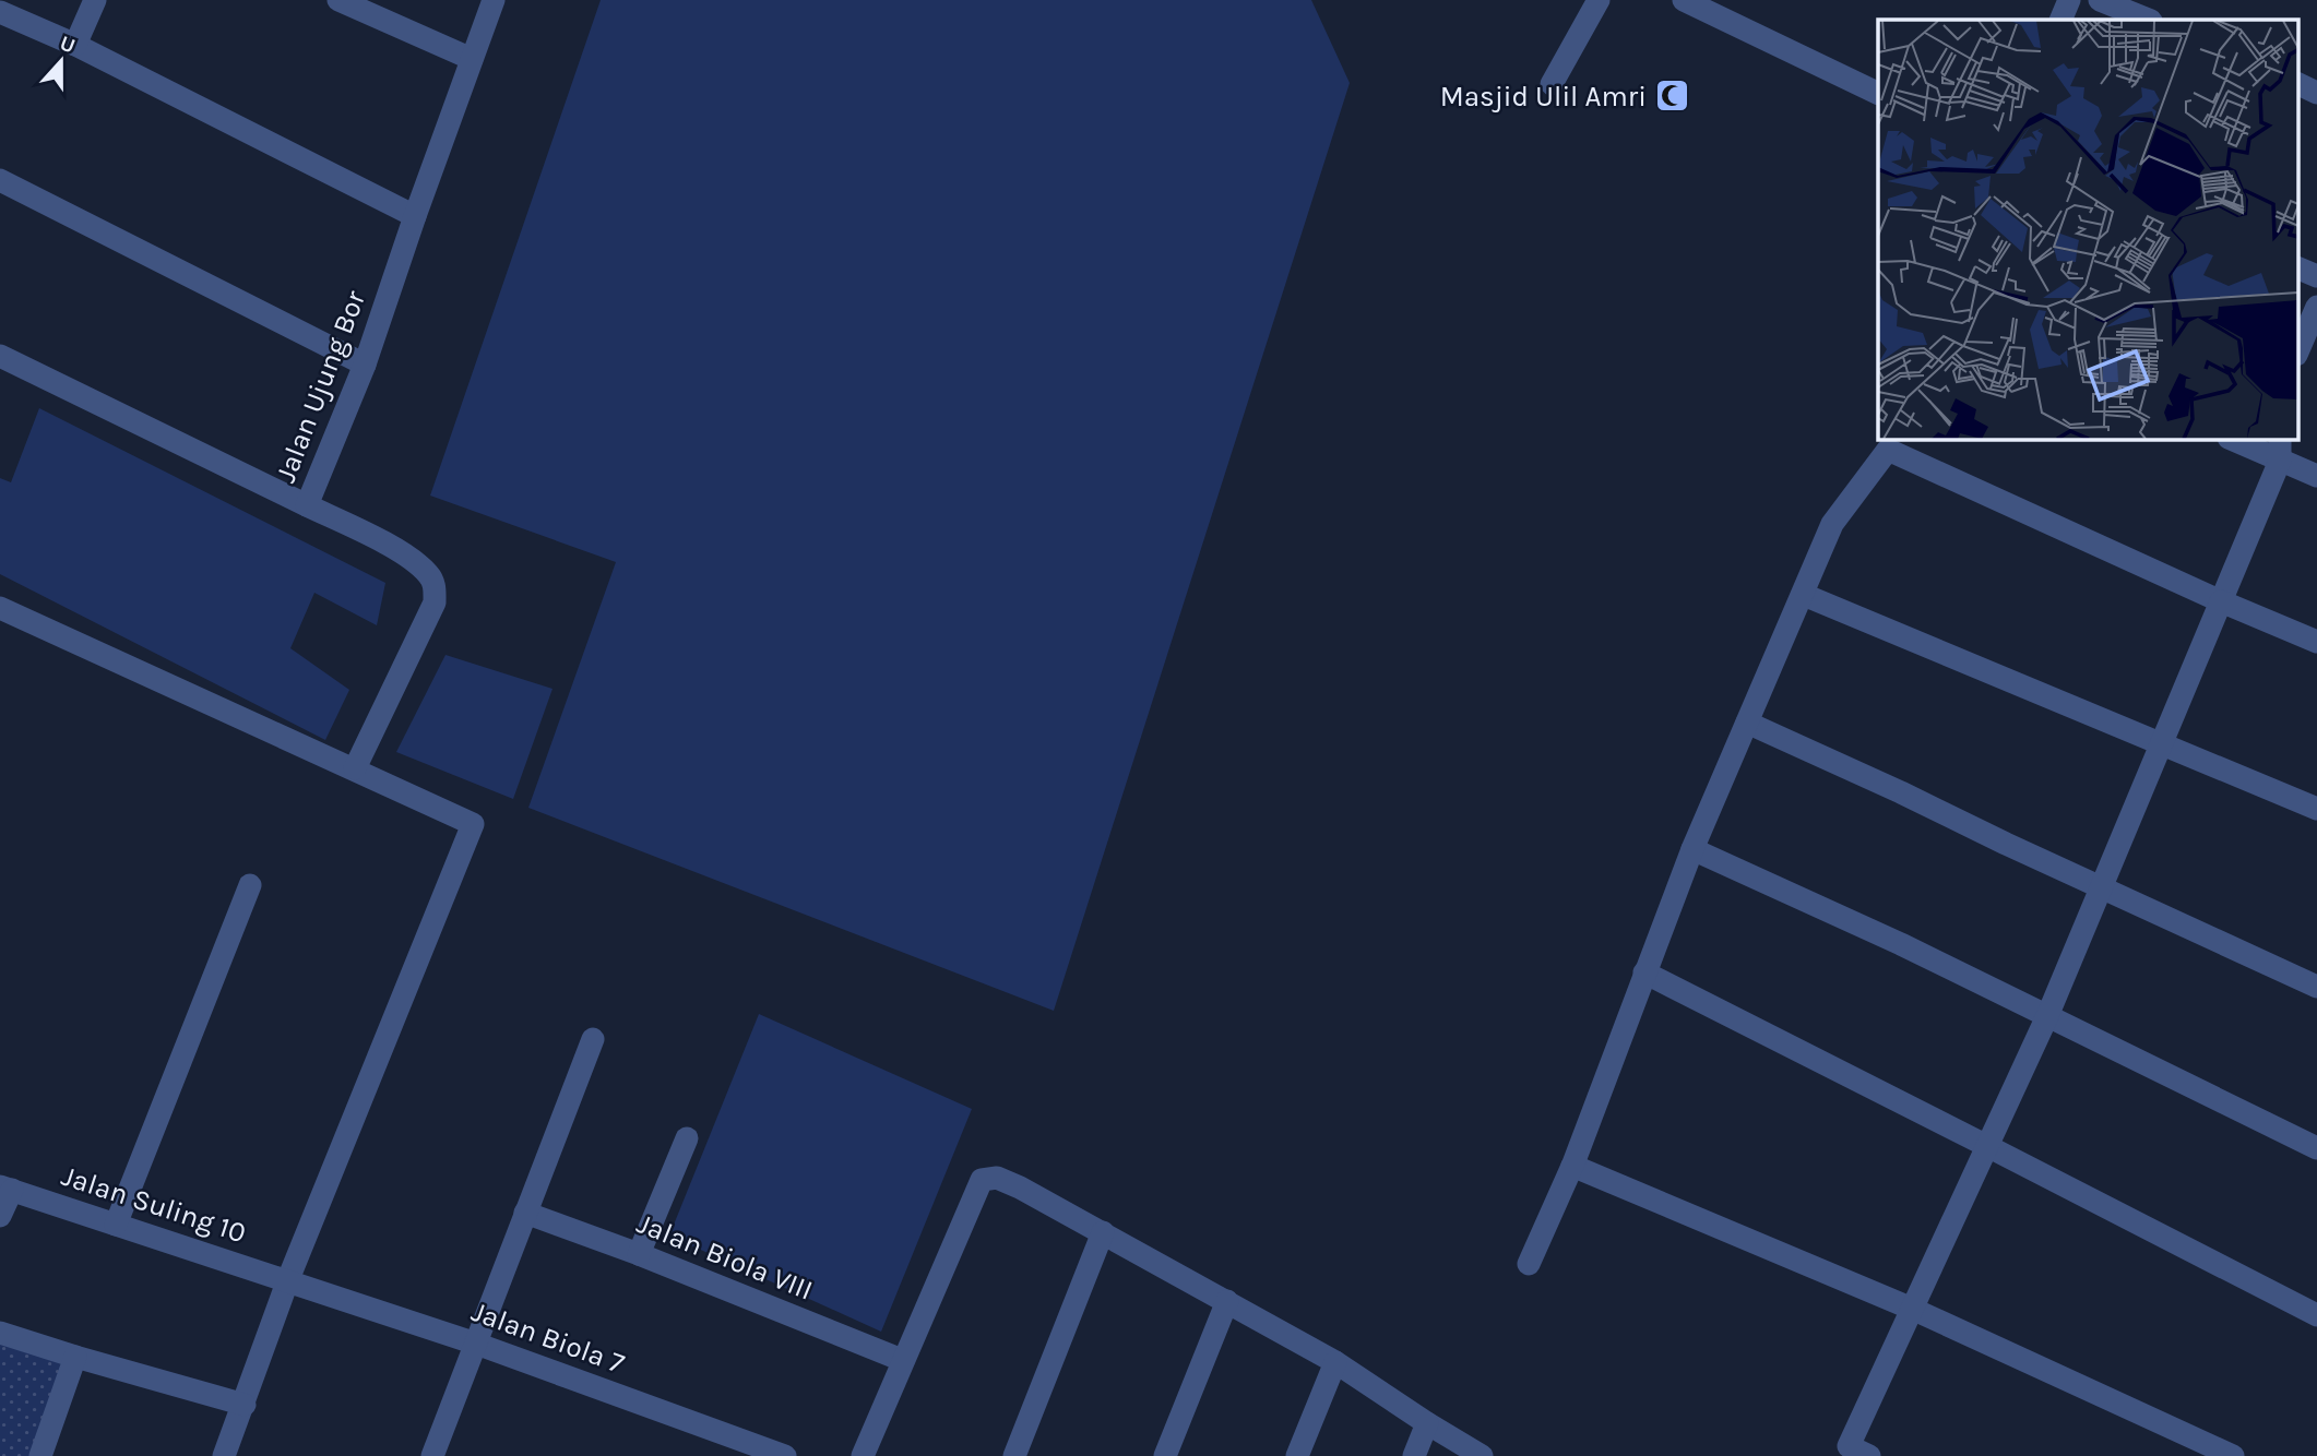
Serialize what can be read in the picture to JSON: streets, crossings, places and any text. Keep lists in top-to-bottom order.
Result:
{
  "streets": {
    "street": [
      "Jalan Ujung Bor",
      "Jalan Suling 10",
      "Jalan Biola VIII",
      "Jalan Biola 7"
    ]
  },
  "crossings": [
    ["Jalan Suling 10", "Jalan Biola 7"]
  ],
  "places": {
    "mosque": ["Masjid Ulil Amri"]
  },
  "north": "top"
}
